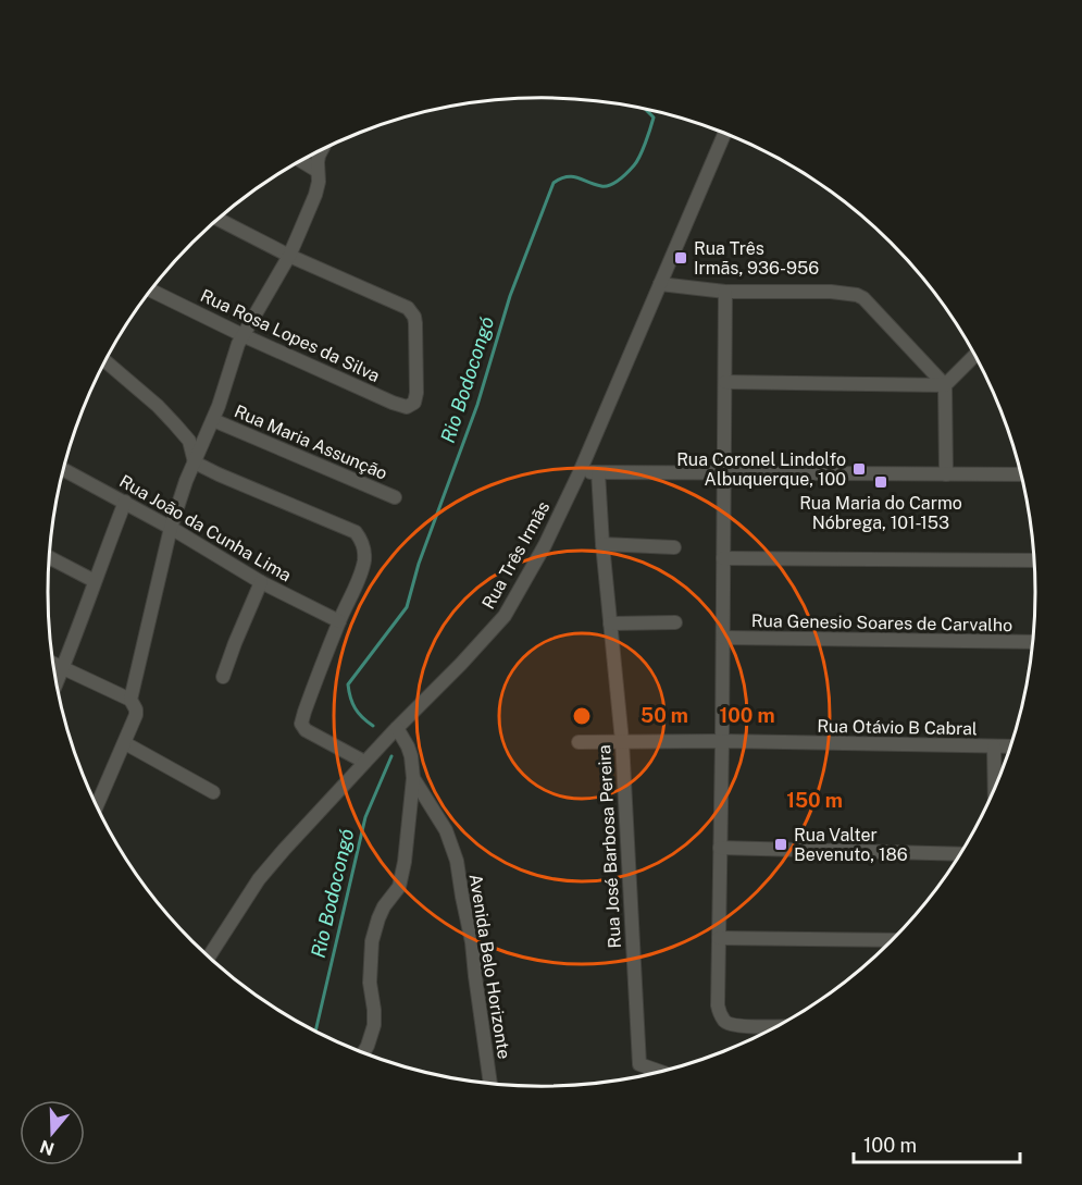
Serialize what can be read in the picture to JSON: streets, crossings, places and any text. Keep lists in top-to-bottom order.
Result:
{
  "streets": {
    "street": [
      "Rua Rosa Lopes da Silva",
      "Rua Maria Assunção",
      "Rua João da Cunha Lima",
      "Rua Três Irmãs",
      "Rua Genesio Soares de Carvalho",
      "Rua Otávio B Cabral",
      "Rua José Barbosa Pereira",
      "Avenida Belo Horizonte"
    ]
  },
  "crossings": [
    ["Rua Otávio B Cabral", "Rua José Barbosa Pereira"]
  ],
  "water": ["Rio Bodocongó"],
  "places": {
    "transit": [
      "Rua Três Irmãs, 936-956",
      "Rua Coronel Lindolfo Albuquerque, 100",
      "Rua Maria do Carmo Nóbrega, 101-153",
      "Rua Valter Bevenuto, 186"
    ]
  },
  "scale_bar": "100 m",
  "north": "bottom",
  "rings": ["50 m", "100 m", "150 m"]
}
